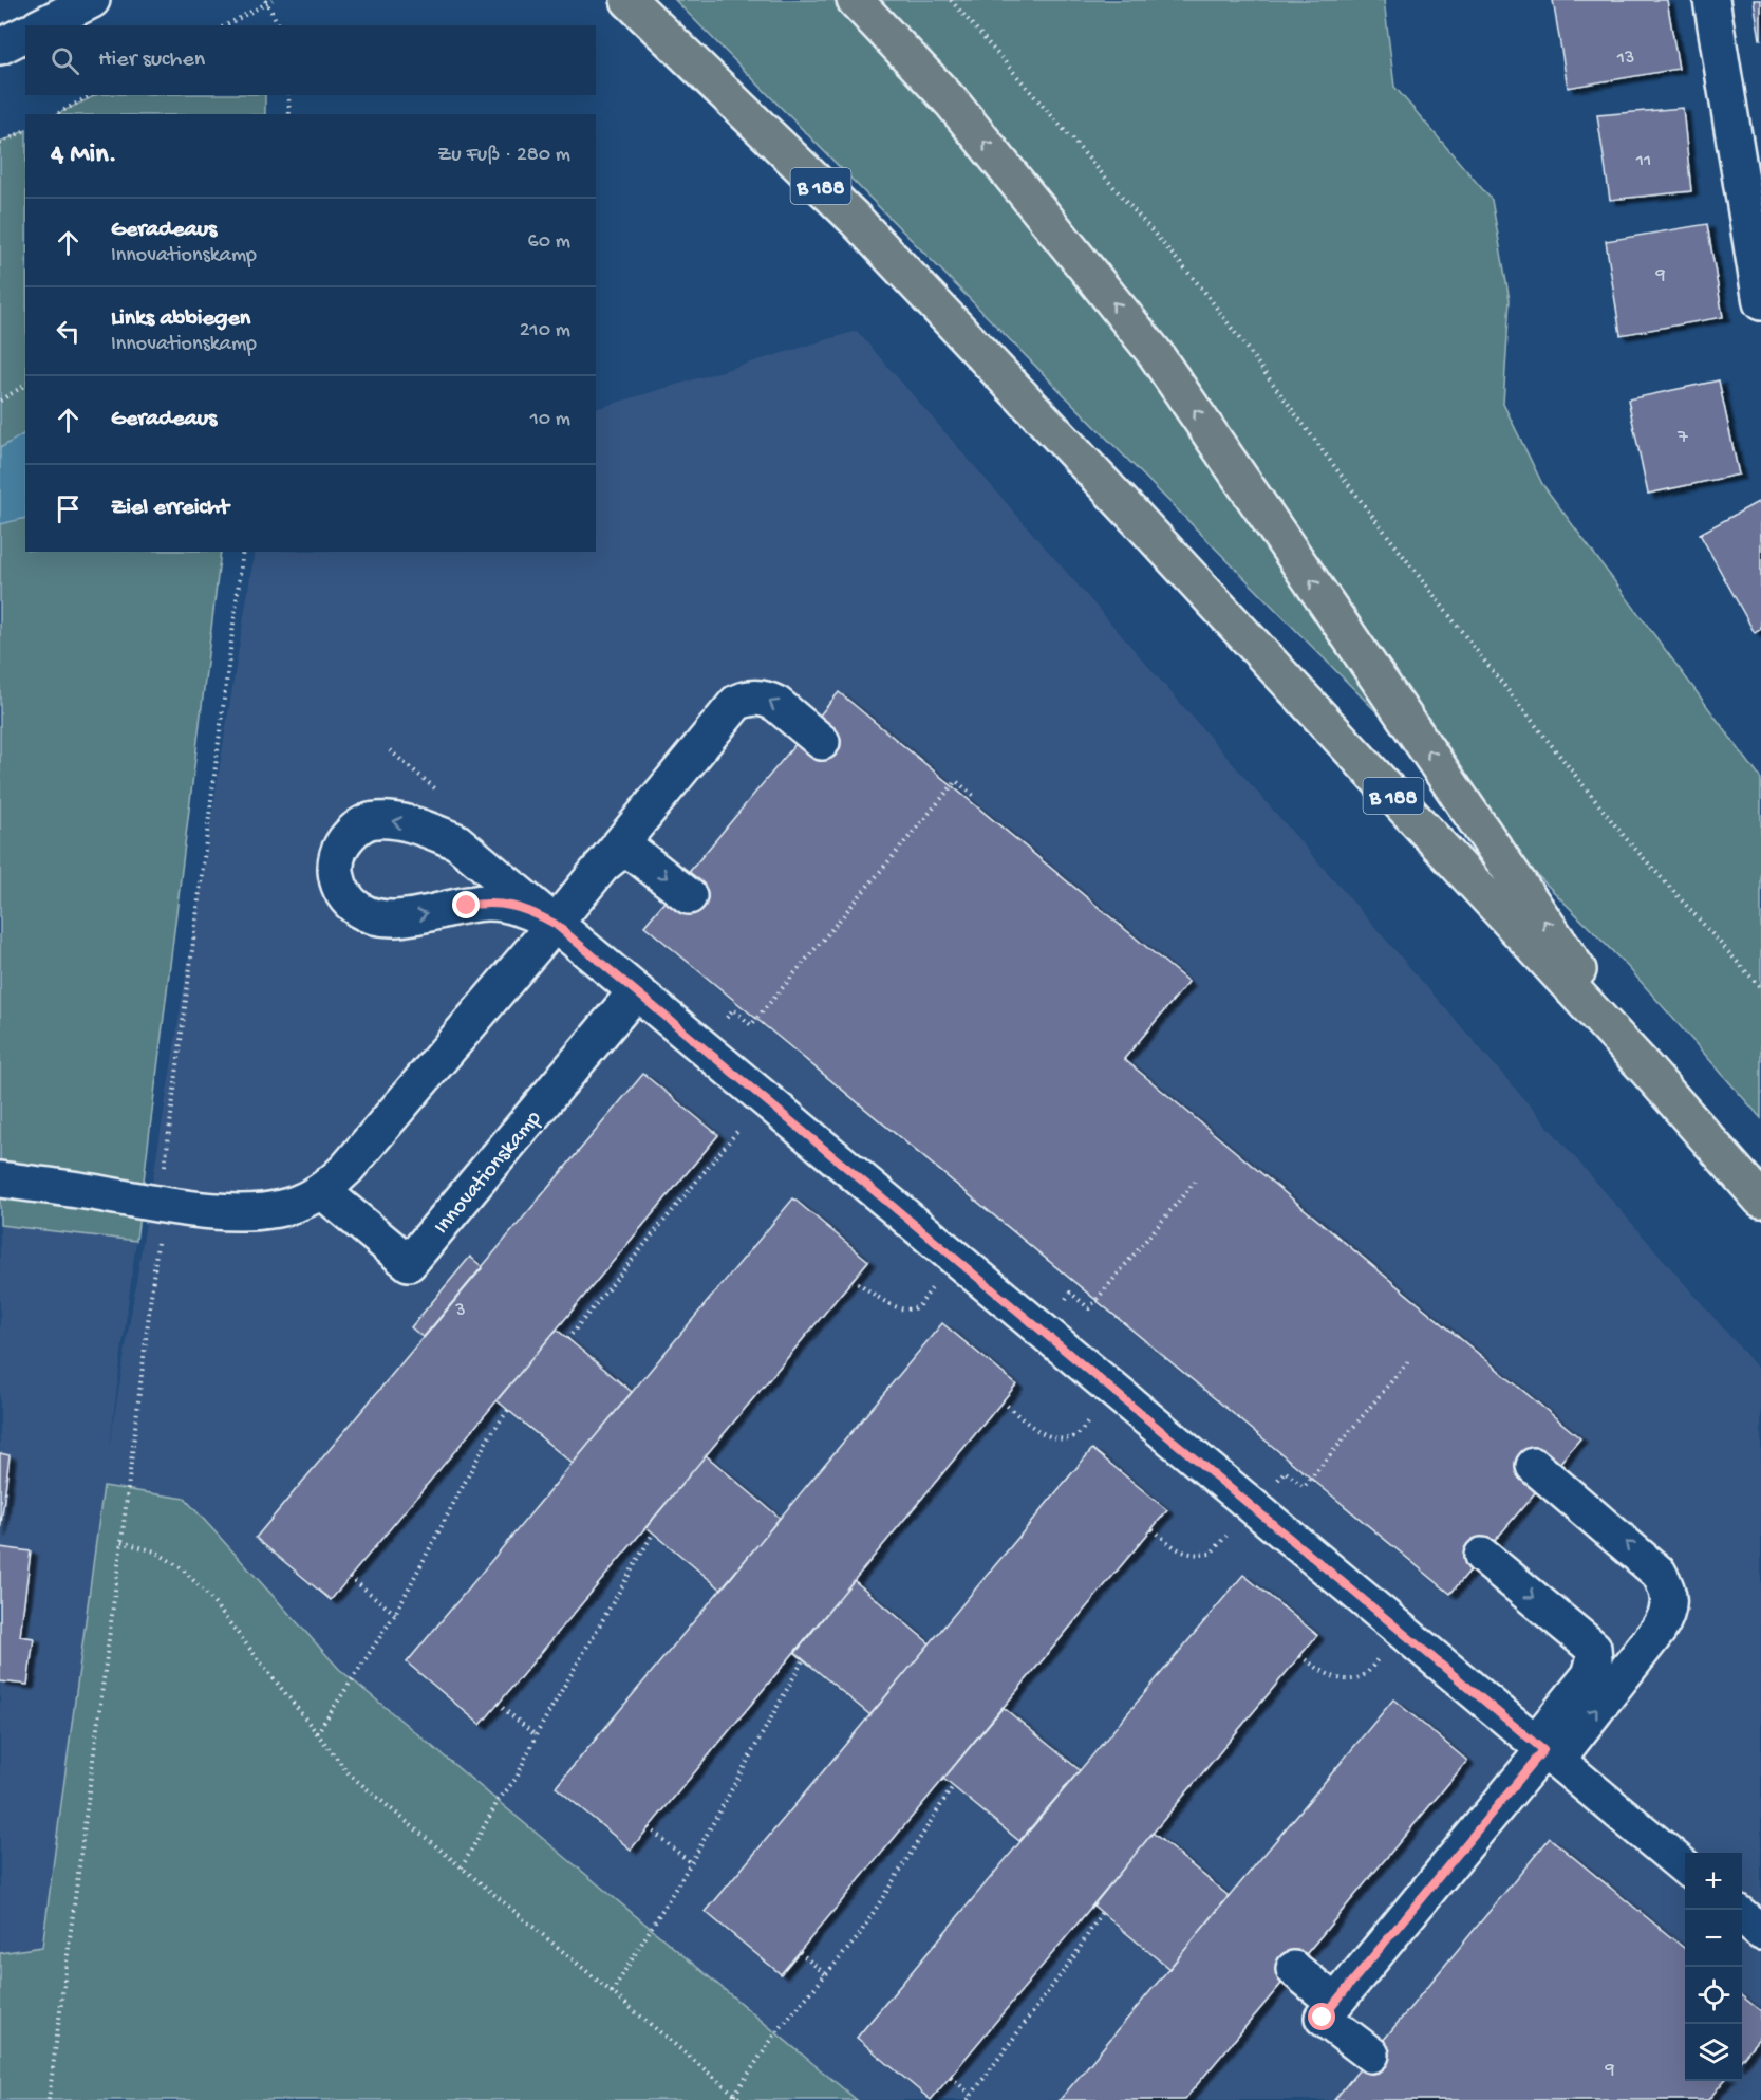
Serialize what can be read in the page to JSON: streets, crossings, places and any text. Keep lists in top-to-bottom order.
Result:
{
  "streets": {
    "main road": ["B 188"],
    "street": ["Innovationskamp"]
  },
  "house_numbers": [
    "13",
    "11",
    "9",
    "7",
    "3",
    "9"
  ],
  "page": {
    "search": "Hier suchen",
    "heading": ["4 Min.", "Zu Fuß · 280 m"],
    "list": [
      ["Geradeaus", "Innovationskamp", "60 m"],
      ["Links abbiegen", "Innovationskamp", "210 m"],
      ["Geradeaus", "10 m"],
      "Ziel erreicht"
    ],
    "map_buttons": ["+", "−"]
  }
}
